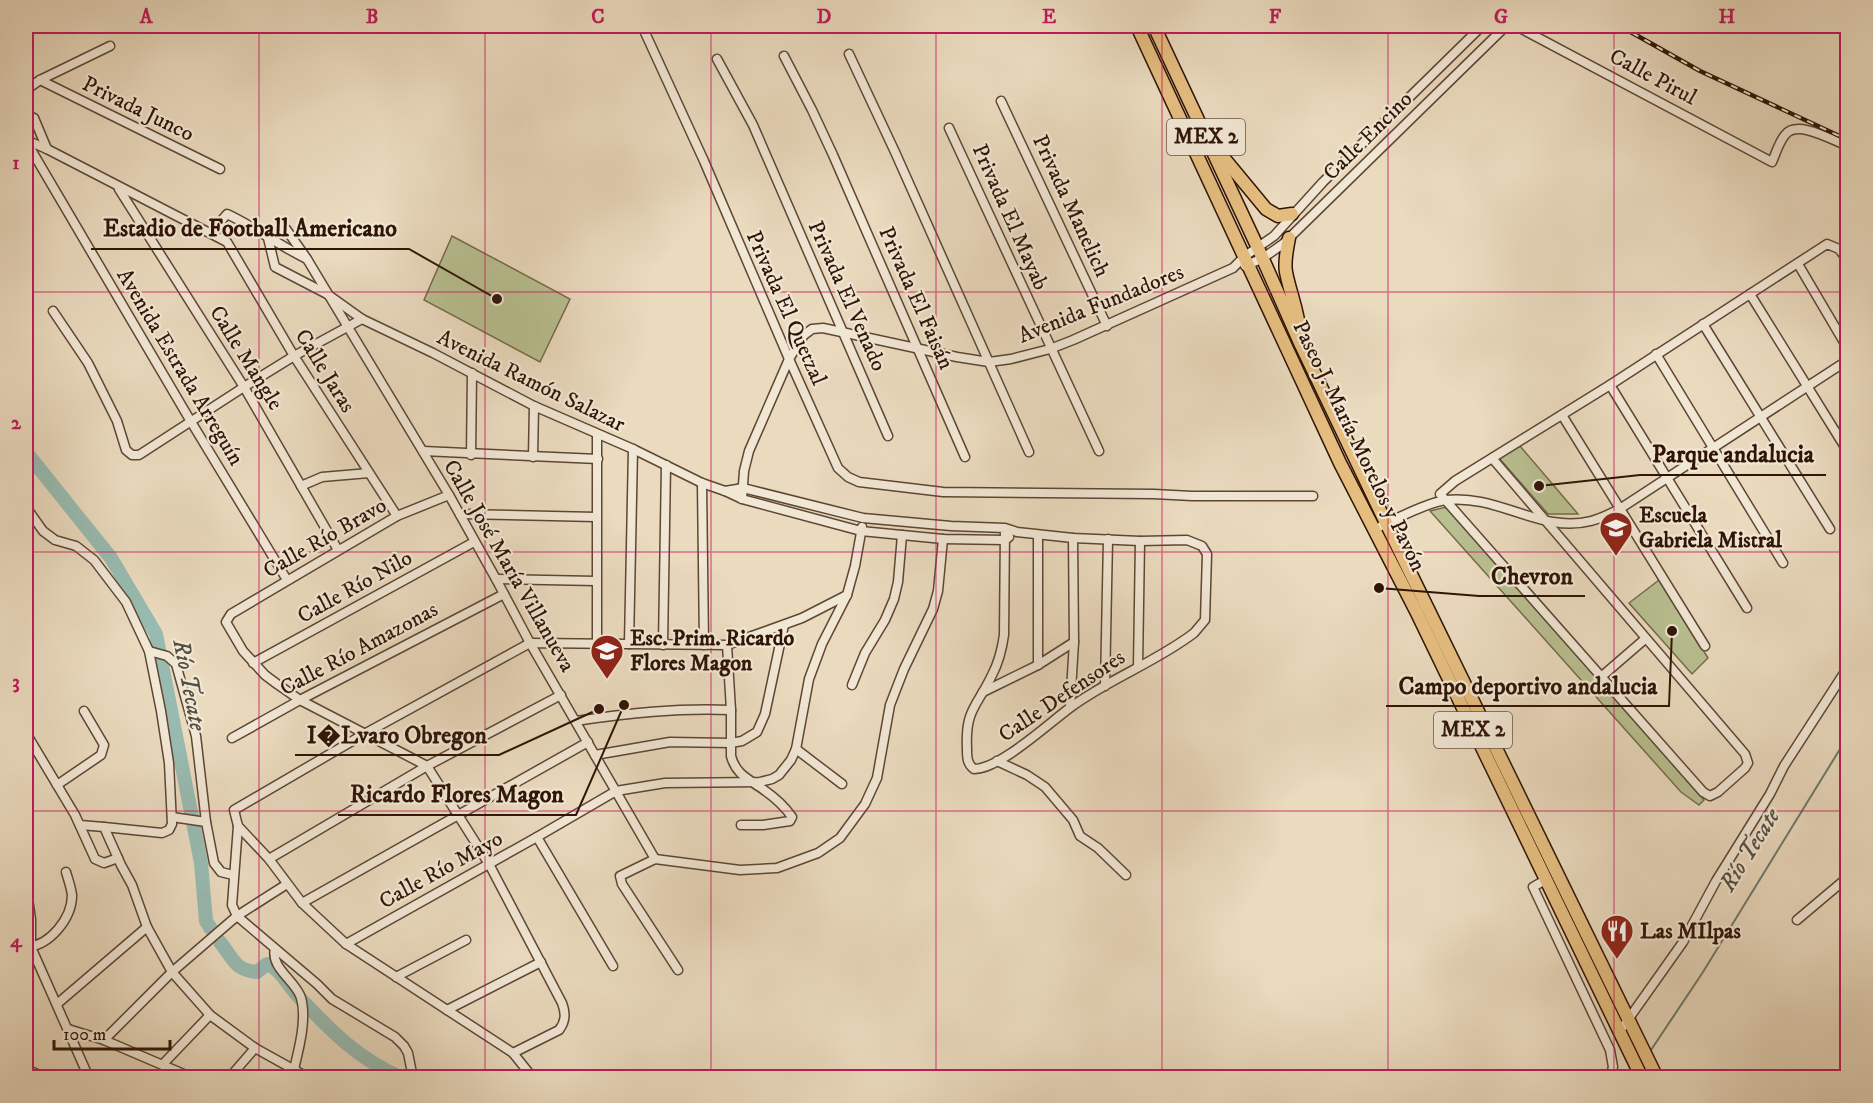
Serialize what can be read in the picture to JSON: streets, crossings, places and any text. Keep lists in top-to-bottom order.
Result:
{
  "streets": {
    "highway": ["MEX 2", "Paseo J. María Morelos y Pavón"],
    "street": [
      "Calle Pirul",
      "Privada Junco",
      "Calle Encino",
      "Privada Manelich",
      "Privada El Mayab",
      "Privada El Venado",
      "Privada El Faisán",
      "Avenida Fundadores",
      "Privada El Quetzal",
      "Calle Mangle",
      "Avenida Estrada Arreguín",
      "Calle Jaras",
      "Avenida Ramón Salazar",
      "Calle Río Bravo",
      "Calle José María Villanueva",
      "Calle Río Nilo",
      "Calle Río Amazonas",
      "Calle Defensores",
      "Calle Río Mayo"
    ]
  },
  "crossings": [
    ["Calle Encino", "Avenida Fundadores"],
    ["Calle Encino", "Paseo J. María Morelos y Pavón"],
    ["Privada Manelich", "Avenida Fundadores"],
    ["Privada El Mayab", "Avenida Fundadores"],
    ["Privada El Venado", "Avenida Fundadores"],
    ["Privada El Faisán", "Avenida Fundadores"],
    ["Avenida Fundadores", "Privada El Quetzal"],
    ["Avenida Fundadores", "Avenida Ramón Salazar"],
    ["Avenida Fundadores", "Paseo J. María Morelos y Pavón"],
    ["Calle Mangle", "Calle Río Bravo"],
    ["Avenida Estrada Arreguín", "Calle Río Bravo"],
    ["Calle Jaras", "Calle Río Bravo"],
    ["Avenida Ramón Salazar", "Calle José María Villanueva"],
    ["Avenida Ramón Salazar", "Calle Defensores"],
    ["Calle Río Bravo", "Calle José María Villanueva"],
    ["Calle Río Bravo", "Calle Río Nilo"],
    ["Calle José María Villanueva", "Calle Río Nilo"],
    ["Calle José María Villanueva", "Calle Río Amazonas"],
    ["Calle José María Villanueva", "Calle Río Mayo"]
  ],
  "water": ["Río Tecate"],
  "places": {
    "other": [
      "Estadio de Football Americano",
      "Parque andalucia",
      "Chevron",
      "Campo deportivo andalucia",
      "Ricardo Flores Magon",
      "I�Lvaro Obregon"
    ],
    "school or university": ["Escuela Gabriela Mistral", "Esc. Prim. Ricardo Flores Magon"],
    "restaurant": ["Las MIlpas"]
  },
  "scale_bar": "100 m",
  "grid": {
    "columns": [
      "A",
      "B",
      "C",
      "D",
      "E",
      "F",
      "G",
      "H"
    ],
    "rows": [
      "1",
      "2",
      "3",
      "4"
    ]
  }
}
